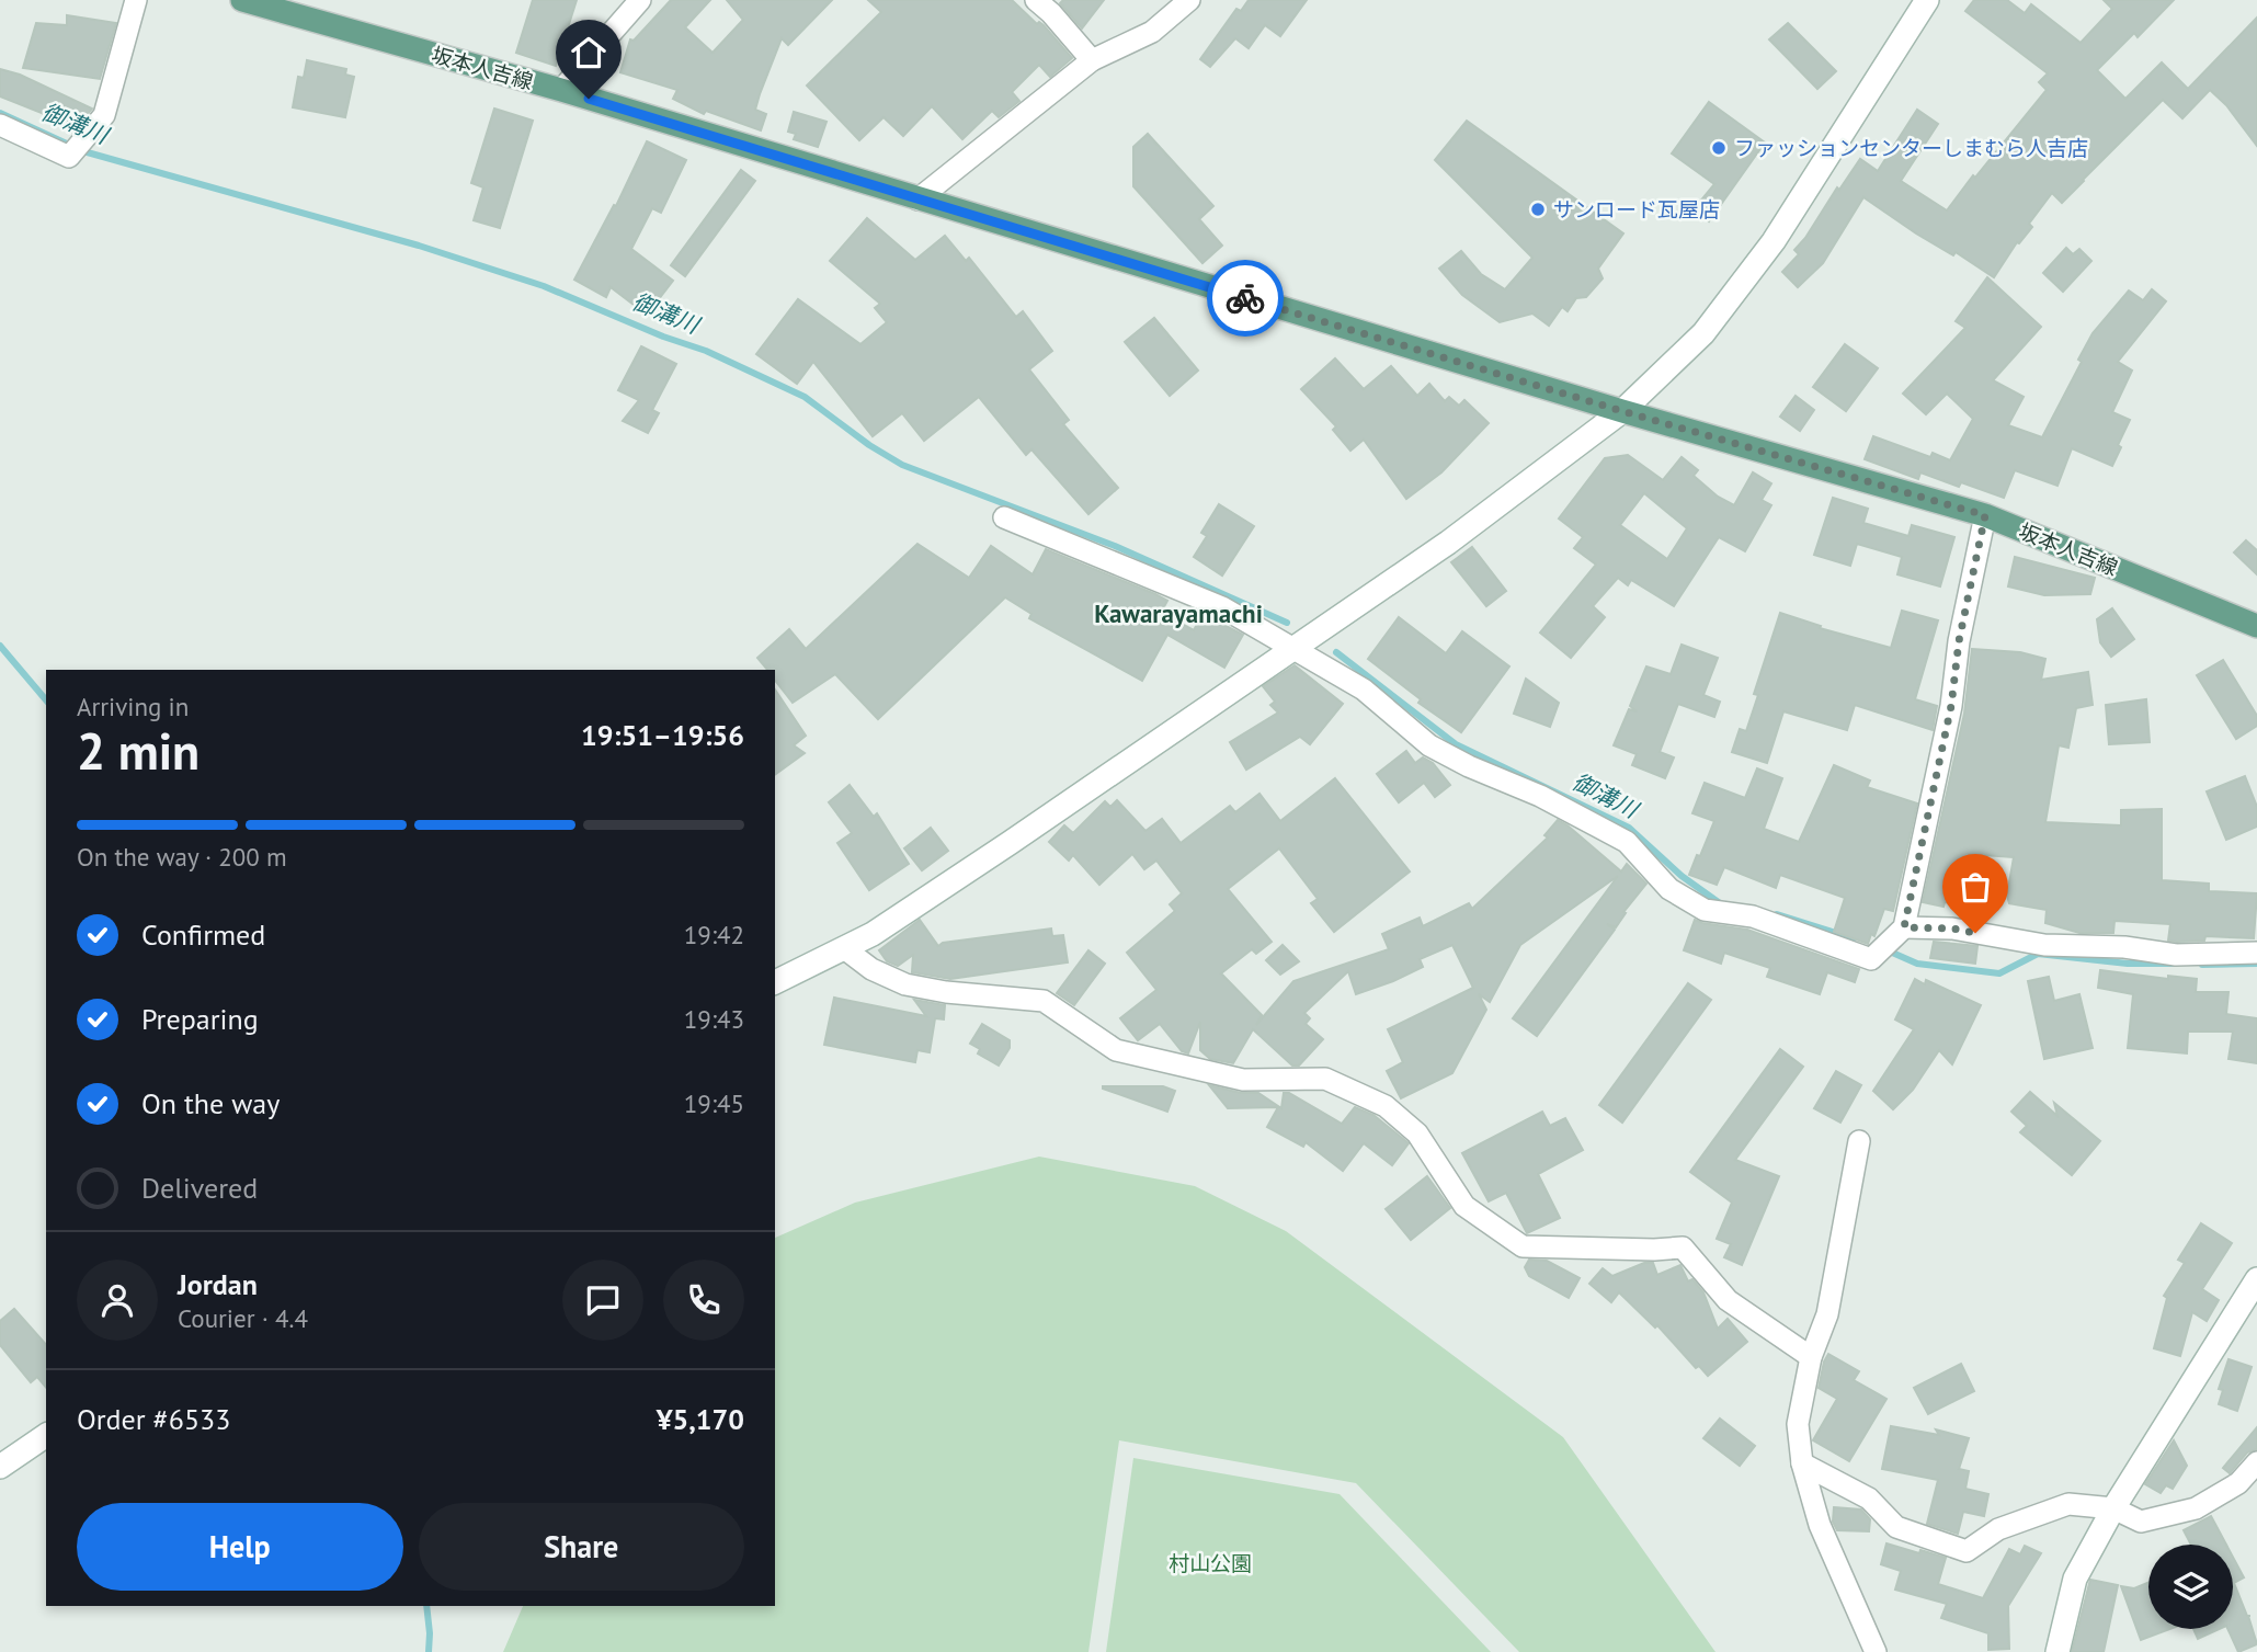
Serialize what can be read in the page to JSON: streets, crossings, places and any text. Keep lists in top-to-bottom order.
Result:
{
  "streets": {
    "main road": ["坂本人吉線"]
  },
  "districts": ["Kawarayamachi"],
  "water": ["御溝川"],
  "parks": ["村山公園"],
  "places": ["ファッションセンターしまむら人吉店", "サンロード瓦屋店"],
  "page": {
    "heading": ["2 min", "Arriving in", "19:51–19:56"],
    "panel": [
      "Jordan",
      "Courier · 4.4",
      "Order #6533",
      "¥5,170"
    ],
    "bar": "On the way · 200 m",
    "list": [
      ["Confirmed", "19:42"],
      ["Preparing", "19:43"],
      ["On the way", "19:45"],
      "Delivered"
    ],
    "buttons": ["Help", "Share"]
  }
}
